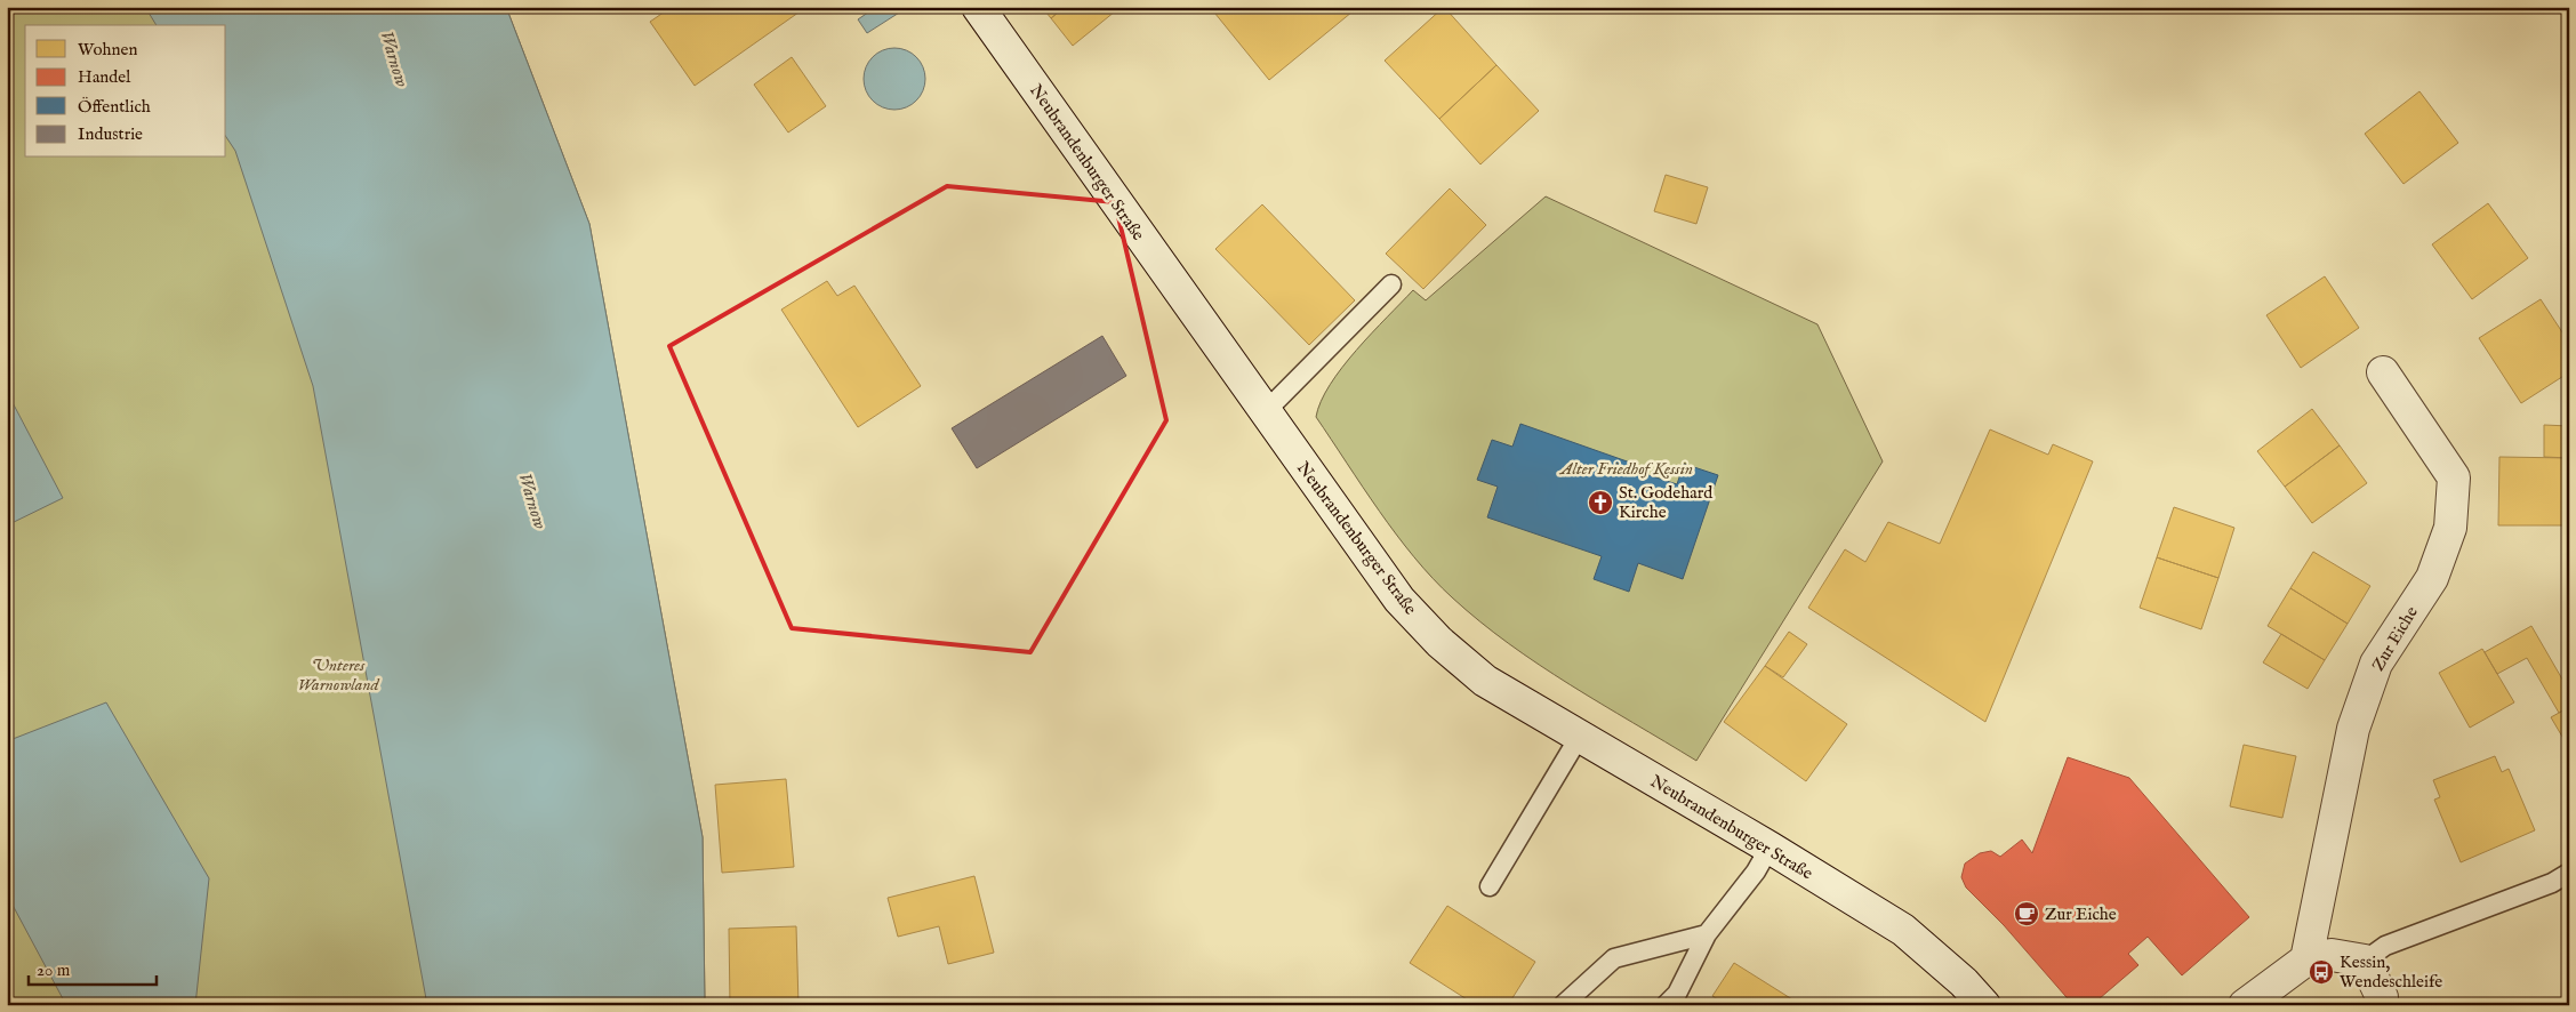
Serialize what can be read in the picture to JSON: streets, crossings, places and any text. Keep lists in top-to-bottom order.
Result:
{
  "streets": {
    "main road": ["Neubrandenburger Straße", "Zur Eiche"]
  },
  "water": ["Warnow"],
  "parks": ["Alter Friedhof Kessin", "Unteres Warnowland"],
  "places": {
    "church": ["St. Godehard Kirche"],
    "cafe": ["Zur Eiche"],
    "bus stop": ["Kessin, Wendeschleife"]
  },
  "legend": [
    "Wohnen",
    "Handel",
    "Öffentlich",
    "Industrie"
  ],
  "scale_bar": "20 m"
}
